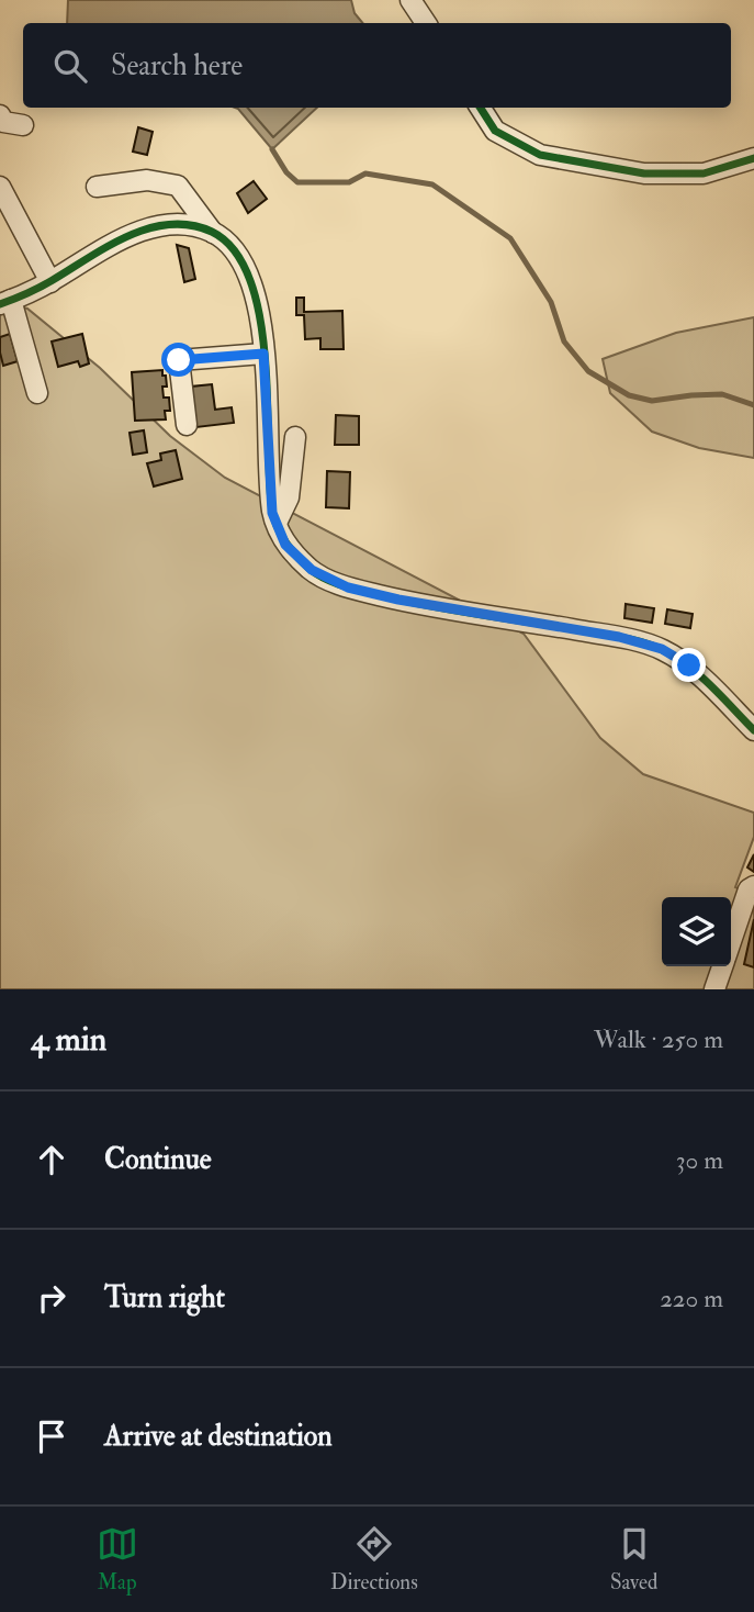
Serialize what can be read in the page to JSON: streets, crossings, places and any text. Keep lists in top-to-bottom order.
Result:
{
  "page": {
    "search": "Search here",
    "heading": ["4 min", "Walk · 250 m"],
    "list": [
      ["Continue", "30 m"],
      ["Turn right", "220 m"],
      "Arrive at destination"
    ],
    "nav": ["Map", "Directions", "Saved"]
  }
}
